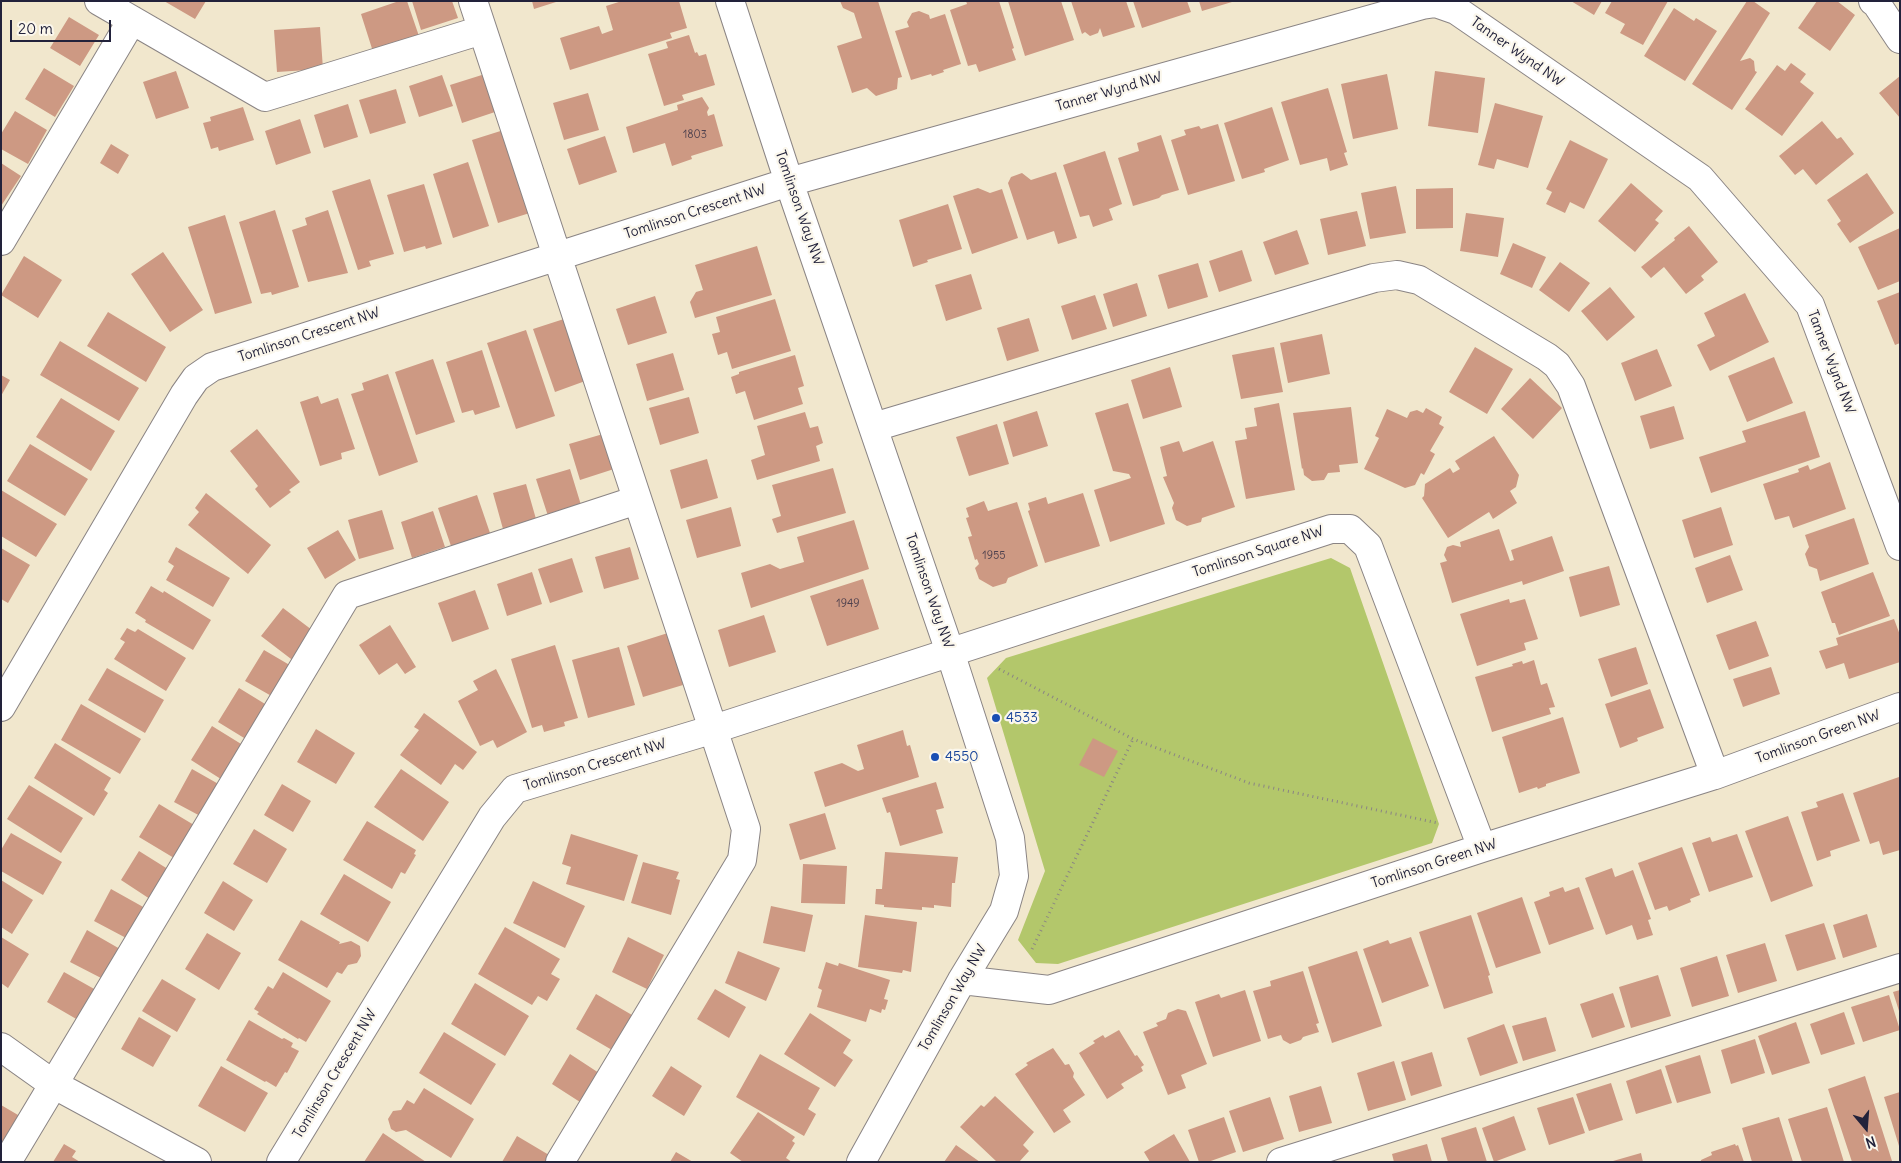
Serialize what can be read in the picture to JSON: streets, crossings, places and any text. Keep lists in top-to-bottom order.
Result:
{
  "streets": {
    "street": [
      "Tanner Wynd NW",
      "Tomlinson Way NW",
      "Tomlinson Crescent NW",
      "Tomlinson Square NW",
      "Tomlinson Green NW"
    ]
  },
  "crossings": [
    ["Tanner Wynd NW", "Tomlinson Way NW"],
    ["Tanner Wynd NW", "Tomlinson Crescent NW"],
    ["Tomlinson Way NW", "Tomlinson Crescent NW"],
    ["Tomlinson Way NW", "Tomlinson Square NW"],
    ["Tomlinson Way NW", "Tomlinson Green NW"],
    ["Tomlinson Crescent NW", "Tomlinson Square NW"],
    ["Tomlinson Square NW", "Tomlinson Green NW"]
  ],
  "places": ["4533", "4550"],
  "house_numbers": ["1803", "1955", "1949"],
  "scale_bar": "20 m",
  "north": "bottom"
}
